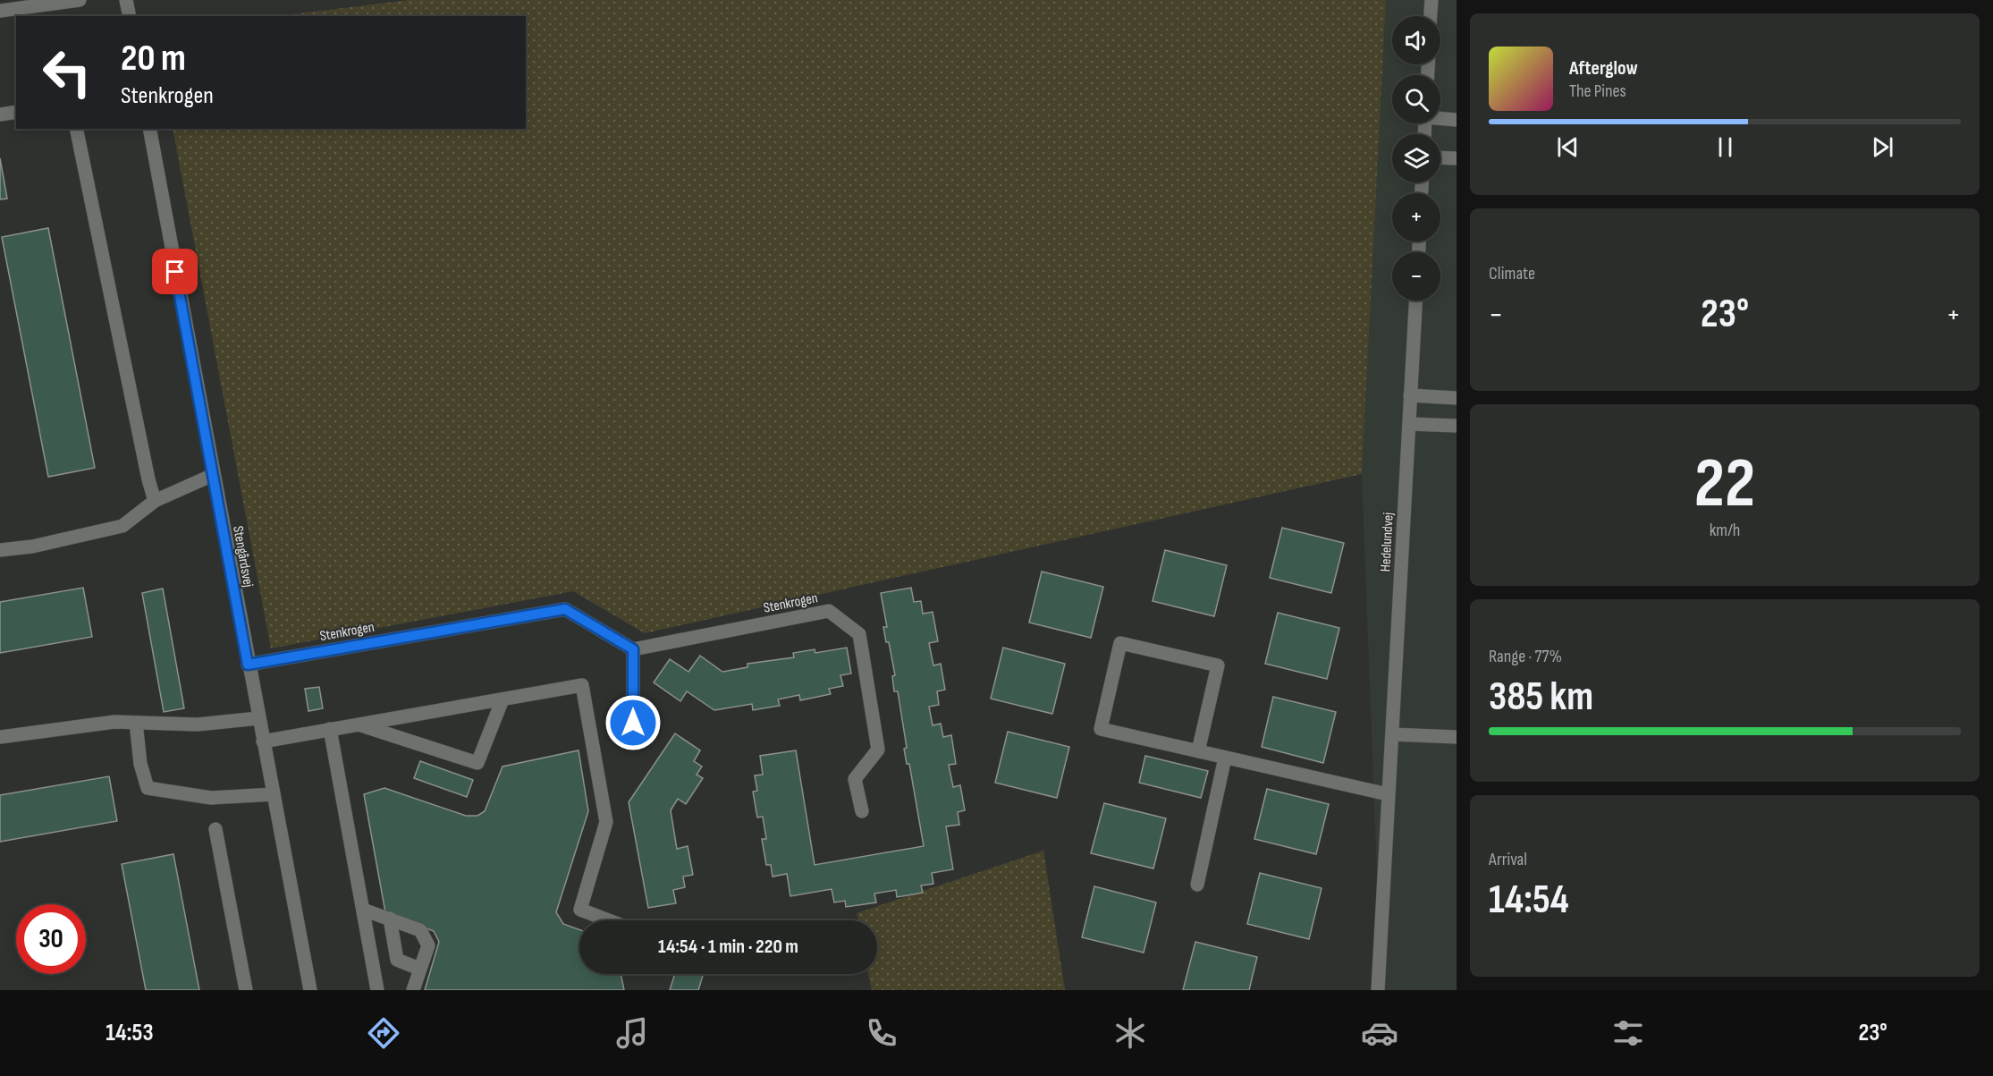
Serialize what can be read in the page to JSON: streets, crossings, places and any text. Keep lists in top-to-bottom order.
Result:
{
  "streets": {
    "street": ["Hedelundvej", "Stengårdsvej", "Stenkrogen"]
  },
  "crossings": [
    ["Stengårdsvej", "Stenkrogen"]
  ],
  "page": {
    "map_buttons": ["+", "−"],
    "turn": ["20 m", "Stenkrogen"],
    "song": ["Afterglow", "The Pines"],
    "tile": [
      "Climate",
      ["22", "km/h"],
      ["Range · 77%", "385 km"],
      ["Arrival", "14:54"]
    ],
    "heat": ["−", "23°", "+"],
    "limit": "30",
    "trip": "14:54 · 1 min · 220 m",
    "tabs": ["14:53", "23°"]
  }
}
